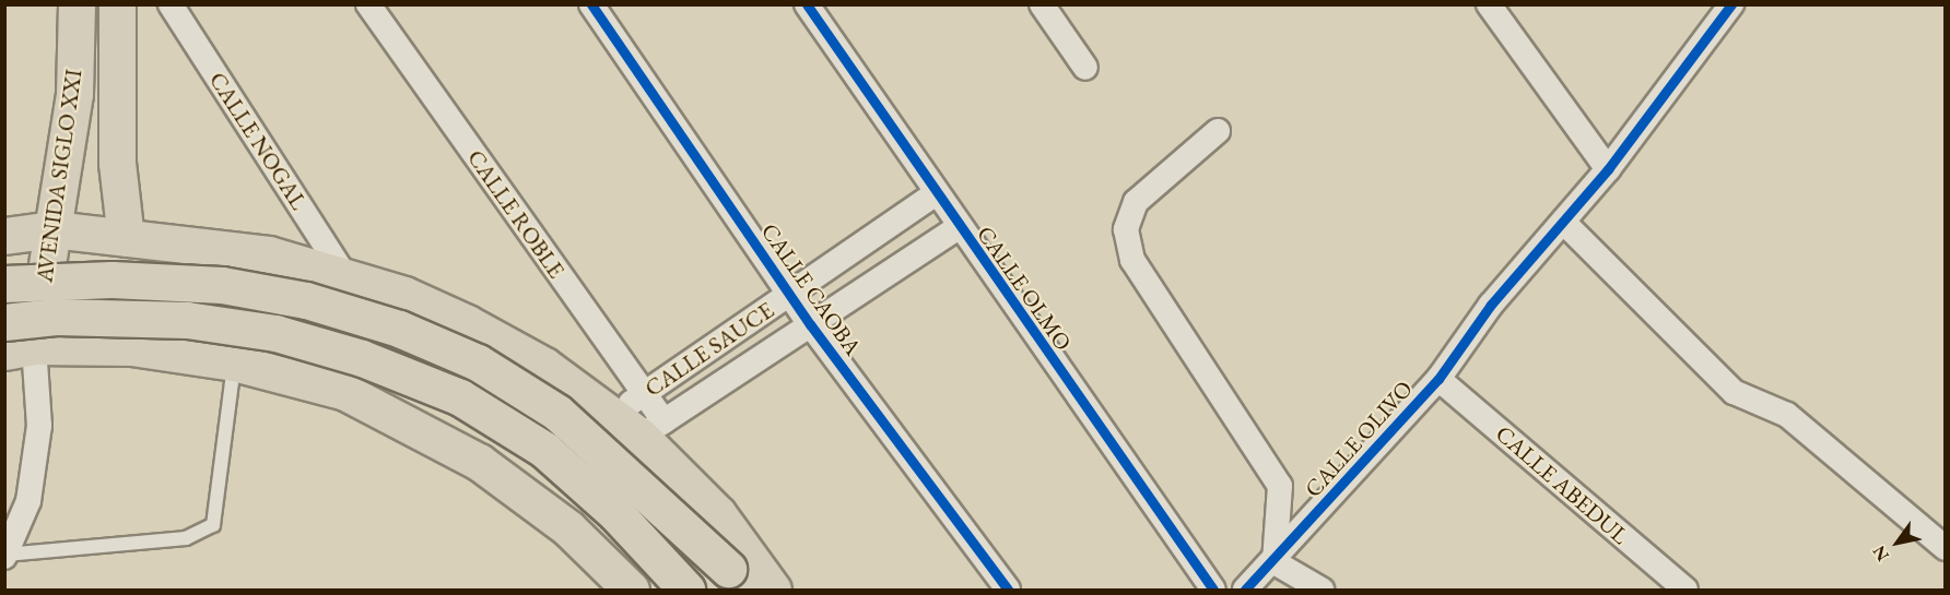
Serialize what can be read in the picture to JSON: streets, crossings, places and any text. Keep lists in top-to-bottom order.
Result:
{
  "streets": {
    "main road": ["AVENIDA SIGLO XXI"],
    "street": [
      "CALLE NOGAL",
      "CALLE ROBLE",
      "CALLE OLMO",
      "CALLE CAOBA",
      "CALLE SAUCE",
      "CALLE OLIVO",
      "CALLE ABEDUL"
    ]
  },
  "crossings": [
    ["CALLE ROBLE", "CALLE SAUCE"],
    ["CALLE OLMO", "CALLE SAUCE"],
    ["CALLE CAOBA", "CALLE SAUCE"],
    ["CALLE OLIVO", "CALLE ABEDUL"]
  ],
  "north": "bottom left"
}
